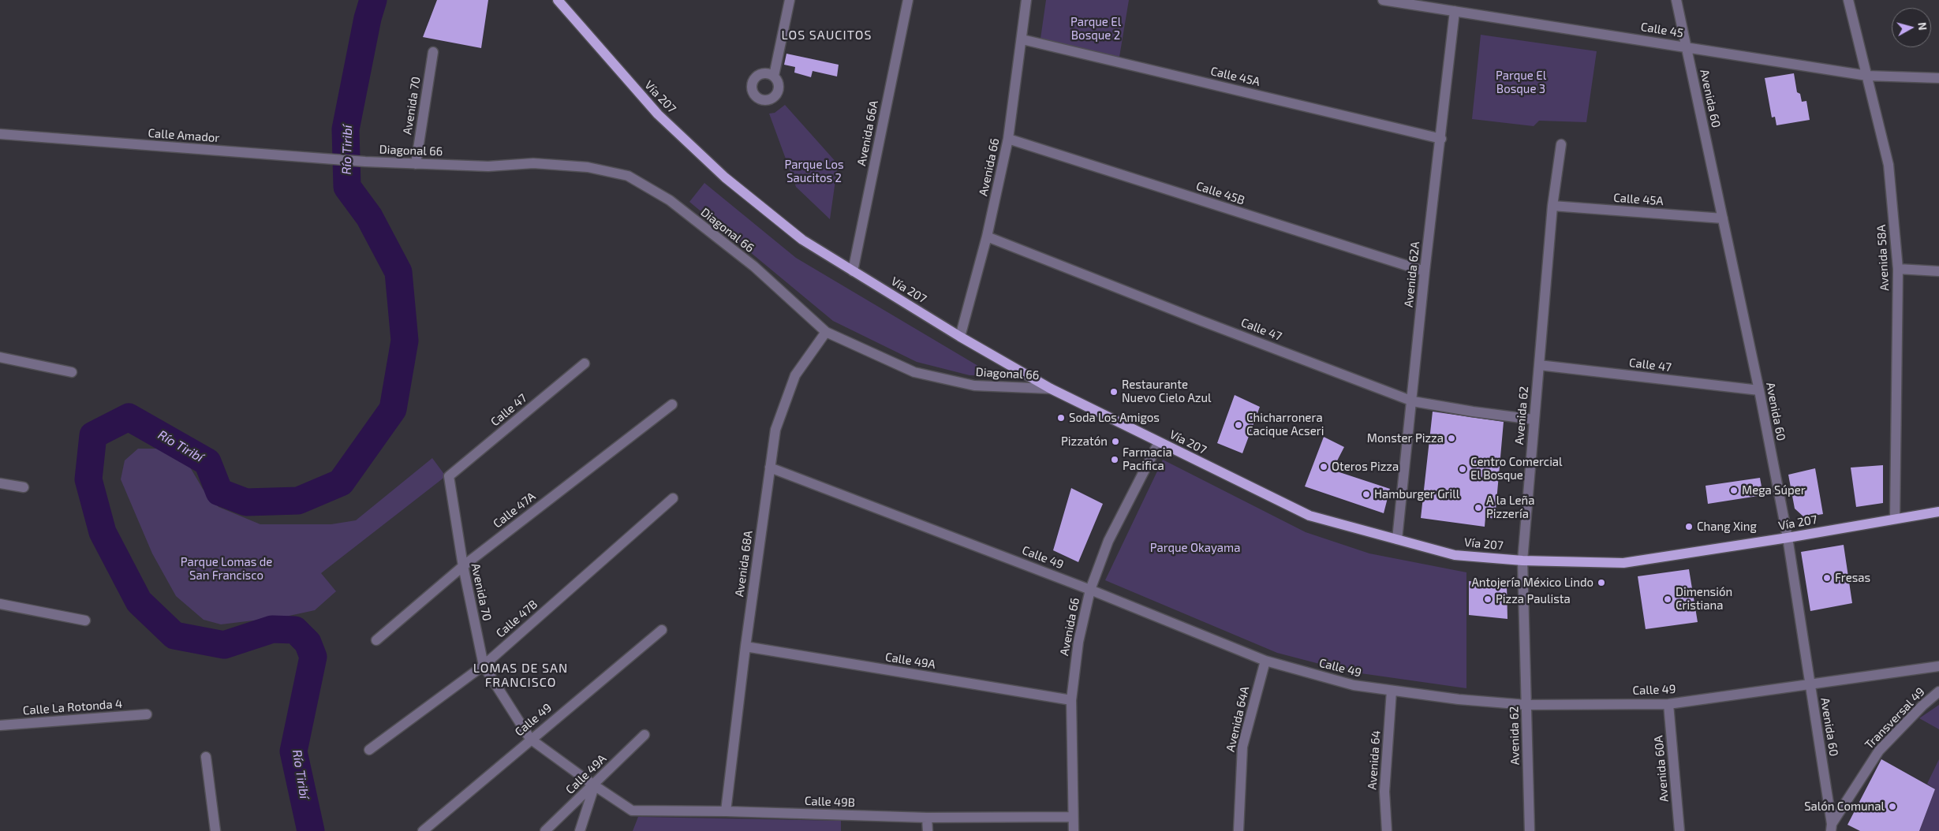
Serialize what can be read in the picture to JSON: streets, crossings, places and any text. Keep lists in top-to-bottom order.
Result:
{
  "streets": {
    "main road": ["Vía 207"],
    "street": [
      "Calle 45",
      "Calle 45A",
      "Avenida 60",
      "Avenida 70",
      "Avenida 66A",
      "Calle Amador",
      "Diagonal 66",
      "Avenida 66",
      "Calle 45B",
      "Avenida 58A",
      "Avenida 62A",
      "Calle 47",
      "Avenida 62",
      "Calle 47A",
      "Calle 49",
      "Avenida 68A",
      "Calle 47B",
      "Calle 49A",
      "Calle La Rotonda 4",
      "Transversal 49",
      "Avenida 64A",
      "Avenida 64",
      "Avenida 60A",
      "Calle 49B"
    ]
  },
  "crossings": [
    ["Calle 45", "Avenida 60"],
    ["Calle 45", "Avenida 58A"],
    ["Calle 45", "Avenida 62A"],
    ["Calle 45A", "Avenida 60"],
    ["Calle 45A", "Avenida 66"],
    ["Calle 45A", "Avenida 62A"],
    ["Calle 45A", "Avenida 62"],
    ["Vía 207", "Avenida 60"],
    ["Vía 207", "Avenida 66A"],
    ["Vía 207", "Diagonal 66"],
    ["Vía 207", "Avenida 66"],
    ["Vía 207", "Avenida 58A"],
    ["Vía 207", "Avenida 62A"],
    ["Vía 207", "Avenida 62"],
    ["Avenida 60", "Calle 47"],
    ["Avenida 60", "Calle 49"],
    ["Avenida 60", "Transversal 49"],
    ["Avenida 70", "Diagonal 66"],
    ["Avenida 70", "Calle 47"],
    ["Avenida 70", "Calle 47A"],
    ["Avenida 70", "Calle 49"],
    ["Avenida 70", "Calle 47B"],
    ["Avenida 70", "Calle 49A"],
    ["Avenida 70", "Calle 49B"],
    ["Calle Amador", "Diagonal 66"],
    ["Diagonal 66", "Avenida 68A"],
    ["Avenida 66", "Calle 45B"],
    ["Avenida 66", "Calle 47"],
    ["Avenida 66", "Calle 49"],
    ["Avenida 66", "Calle 49A"],
    ["Avenida 66", "Calle 49B"],
    ["Calle 45B", "Avenida 62A"],
    ["Avenida 62A", "Calle 47"],
    ["Calle 47", "Avenida 62"],
    ["Avenida 62", "Calle 49"],
    ["Calle 49", "Avenida 68A"],
    ["Calle 49", "Avenida 64A"],
    ["Calle 49", "Avenida 64"],
    ["Calle 49", "Avenida 60A"],
    ["Avenida 68A", "Calle 49A"],
    ["Avenida 68A", "Calle 49B"],
    ["Calle 49A", "Calle 49B"]
  ],
  "districts": ["LOS SAUCITOS", "LOMAS DE SAN FRANCISCO"],
  "water": ["Río Tiribí"],
  "parks": [
    "Parque El Bosque 2",
    "Parque El Bosque 3",
    "Parque Los Saucitos 2",
    "Parque Okayama",
    "Parque Lomas de San Francisco"
  ],
  "places": [
    "Restaurante Nuevo Cielo Azul",
    "Soda Los Amigos",
    "Chicharronera Cacique Acseri",
    "Monster Pizza",
    "Pizzatón",
    "Farmacia Pacifica",
    "Oteros Pizza",
    "Centro Comercial El Bosque",
    "Mega Súper",
    "Hamburger Grill",
    "A la Leña Pizzería",
    "Chang Xing",
    "Fresas",
    "Antojería México Lindo",
    "Pizza Paulista",
    "Dimensión Cristiana",
    "Salón Comunal"
  ],
  "north": "right"
}
